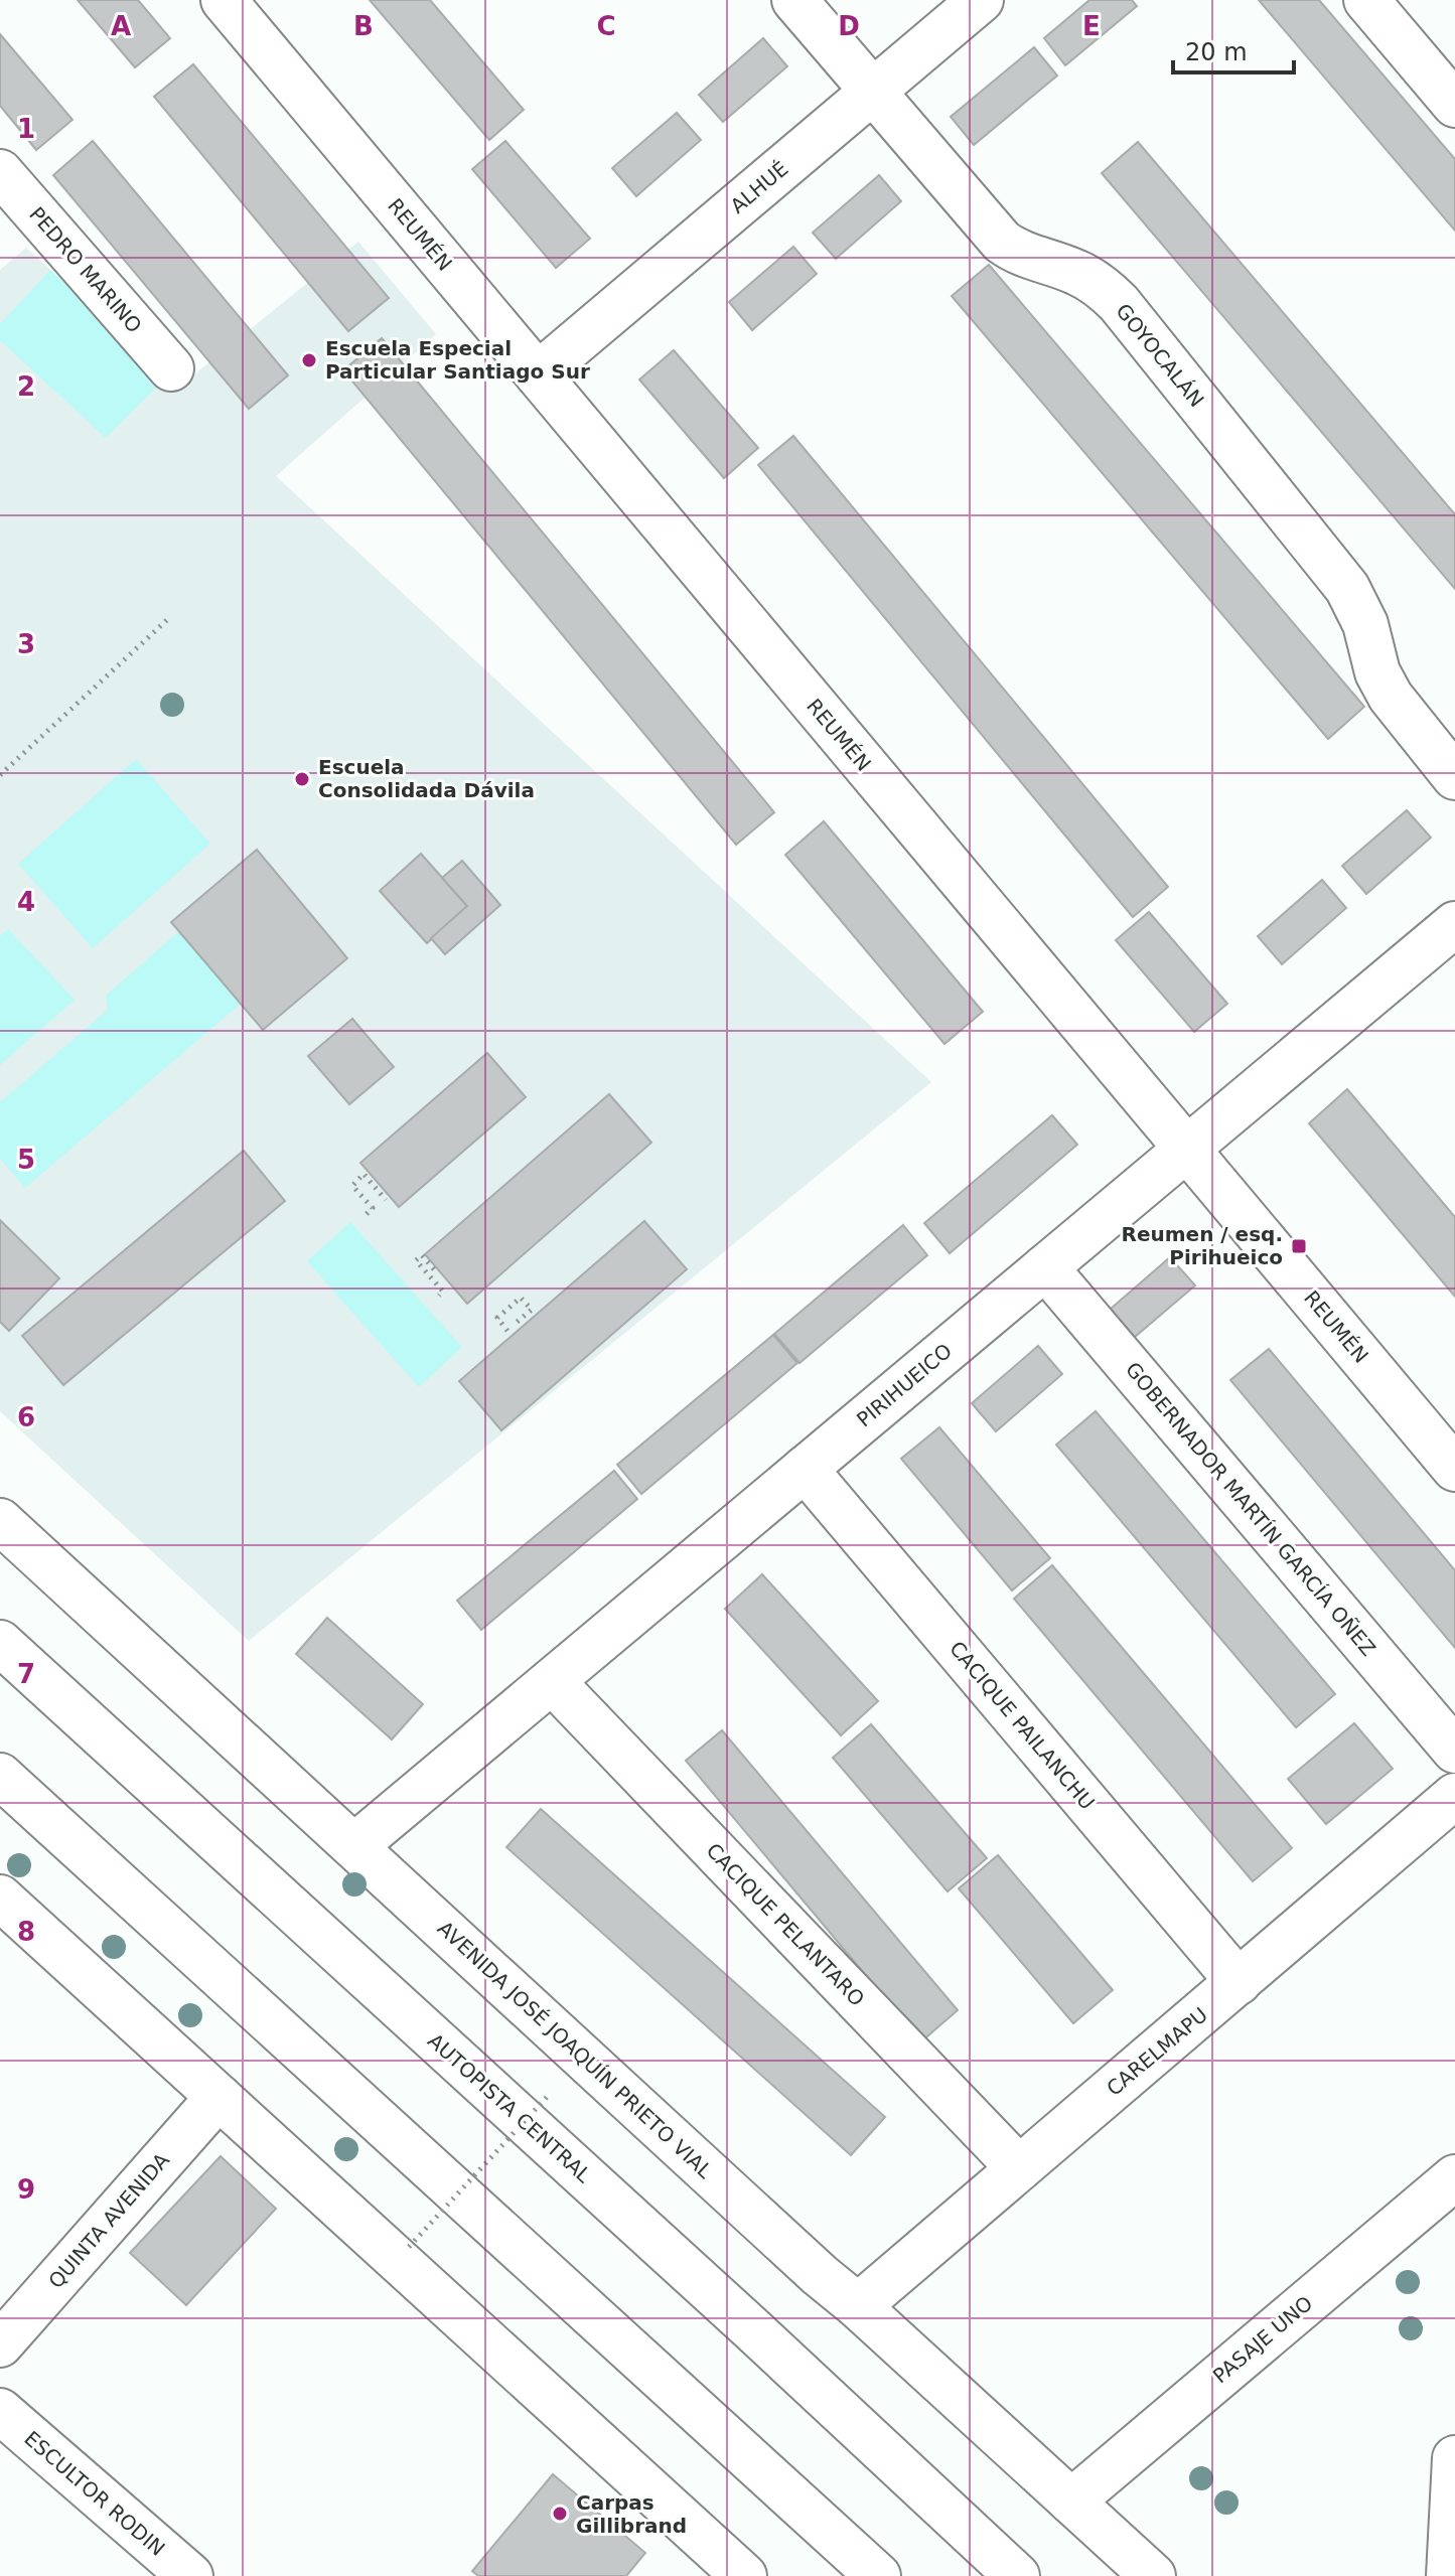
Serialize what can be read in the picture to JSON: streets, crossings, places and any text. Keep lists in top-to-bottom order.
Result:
{
  "streets": {
    "main road": [
      "ALHUÉ",
      "REUMÉN",
      "PEDRO MARINO",
      "GOYOCALÁN",
      "PIRIHUEICO",
      "GOBERNADOR MARTÍN GARCÍA OÑEZ",
      "CACIQUE PAILANCHU",
      "CACIQUE PELANTARO",
      "AVENIDA JOSÉ JOAQUÍN PRIETO VIAL",
      "CARELMAPU",
      "AUTOPISTA CENTRAL",
      "QUINTA AVENIDA",
      "PASAJE UNO",
      "ESCULTOR RODIN"
    ]
  },
  "crossings": [
    ["ALHUÉ", "REUMÉN"],
    ["ALHUÉ", "GOYOCALÁN"],
    ["REUMÉN", "PIRIHUEICO"],
    ["PIRIHUEICO", "GOBERNADOR MARTÍN GARCÍA OÑEZ"],
    ["PIRIHUEICO", "CACIQUE PAILANCHU"],
    ["PIRIHUEICO", "CACIQUE PELANTARO"],
    ["PIRIHUEICO", "AVENIDA JOSÉ JOAQUÍN PRIETO VIAL"],
    ["CACIQUE PAILANCHU", "CARELMAPU"],
    ["CACIQUE PELANTARO", "CARELMAPU"],
    ["AVENIDA JOSÉ JOAQUÍN PRIETO VIAL", "CARELMAPU"],
    ["AVENIDA JOSÉ JOAQUÍN PRIETO VIAL", "PASAJE UNO"]
  ],
  "places": {
    "other": ["Escuela Especial Particular Santiago Sur", "Escuela Consolidada Dávila", "Carpas Gillibrand"],
    "transit": ["Reumen / esq. Pirihueico"]
  },
  "scale_bar": "20 m",
  "grid": {
    "columns": [
      "A",
      "B",
      "C",
      "D",
      "E"
    ],
    "rows": [
      "1",
      "2",
      "3",
      "4",
      "5",
      "6",
      "7",
      "8",
      "9"
    ]
  }
}
